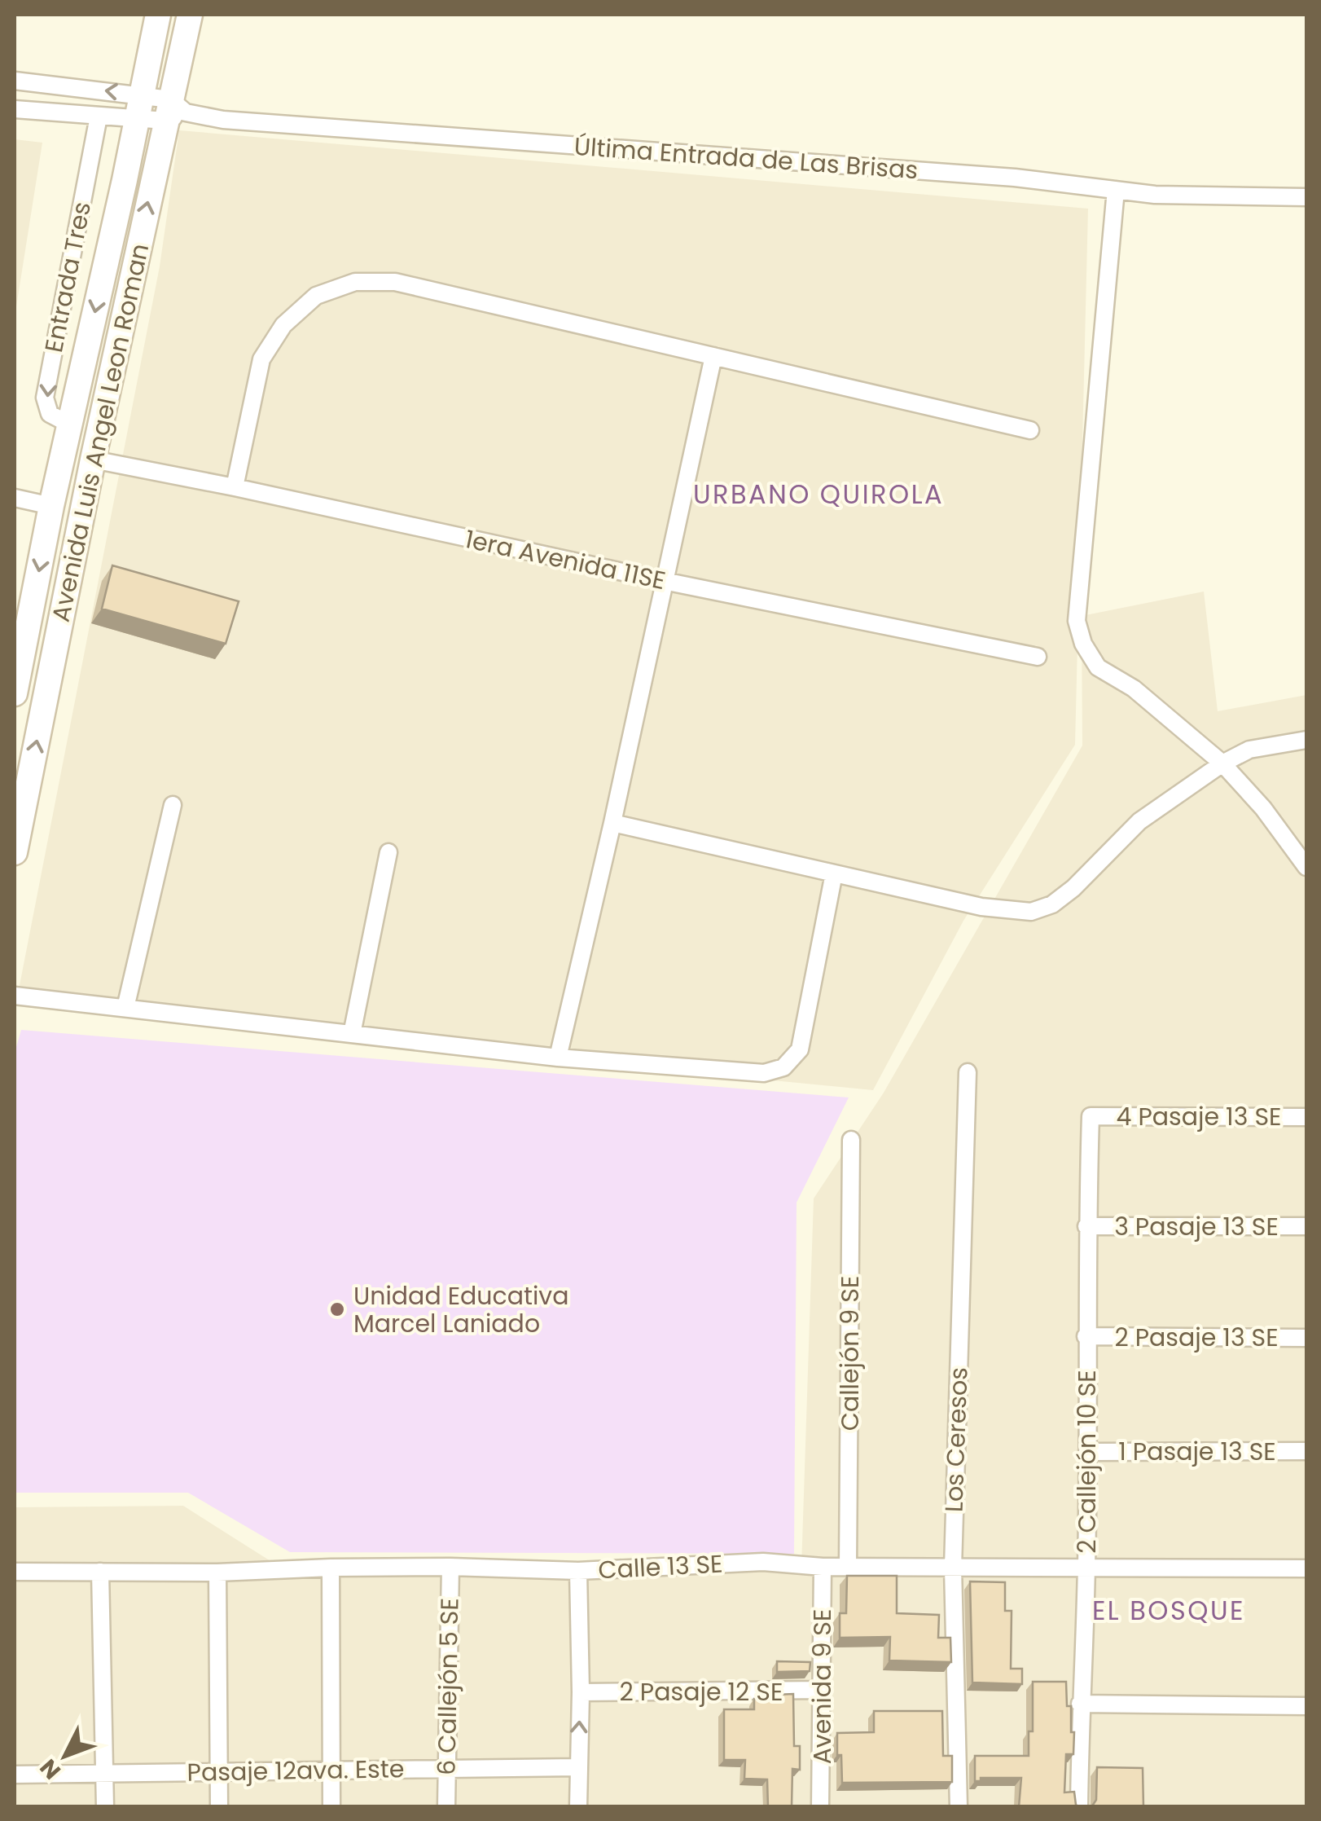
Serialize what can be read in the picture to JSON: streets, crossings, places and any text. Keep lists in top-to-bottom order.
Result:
{
  "streets": {
    "main road": ["Avenida Luis Angel Leon Roman"],
    "street": [
      "Última Entrada de Las Brisas",
      "Entrada Tres",
      "1era Avenida 11SE",
      "4 Pasaje 13 SE",
      "3 Pasaje 13 SE",
      "2 Pasaje 13 SE",
      "Callejón 9 SE",
      "Los Ceresos",
      "1 Pasaje 13 SE",
      "2 Callejón 10 SE",
      "Calle 13 SE",
      "6 Callejón 5 SE",
      "Avenida 9 SE",
      "2 Pasaje 12 SE",
      "Pasaje 12ava. Este"
    ]
  },
  "crossings": [
    ["Última Entrada de Las Brisas", "Entrada Tres"],
    ["Última Entrada de Las Brisas", "Avenida Luis Angel Leon Roman"],
    ["Entrada Tres", "Avenida Luis Angel Leon Roman"],
    ["Avenida Luis Angel Leon Roman", "1era Avenida 11SE"],
    ["4 Pasaje 13 SE", "2 Callejón 10 SE"],
    ["3 Pasaje 13 SE", "2 Callejón 10 SE"],
    ["2 Pasaje 13 SE", "2 Callejón 10 SE"],
    ["Callejón 9 SE", "Calle 13 SE"],
    ["Los Ceresos", "Calle 13 SE"],
    ["1 Pasaje 13 SE", "2 Callejón 10 SE"],
    ["2 Callejón 10 SE", "Calle 13 SE"],
    ["Calle 13 SE", "6 Callejón 5 SE"],
    ["Calle 13 SE", "Avenida 9 SE"],
    ["6 Callejón 5 SE", "Pasaje 12ava. Este"],
    ["Avenida 9 SE", "2 Pasaje 12 SE"]
  ],
  "one_way": ["Entrada Tres"],
  "districts": ["URBANO QUIROLA", "EL BOSQUE"],
  "places": ["Unidad Educativa Marcel Laniado"],
  "north": "bottom left"
}
